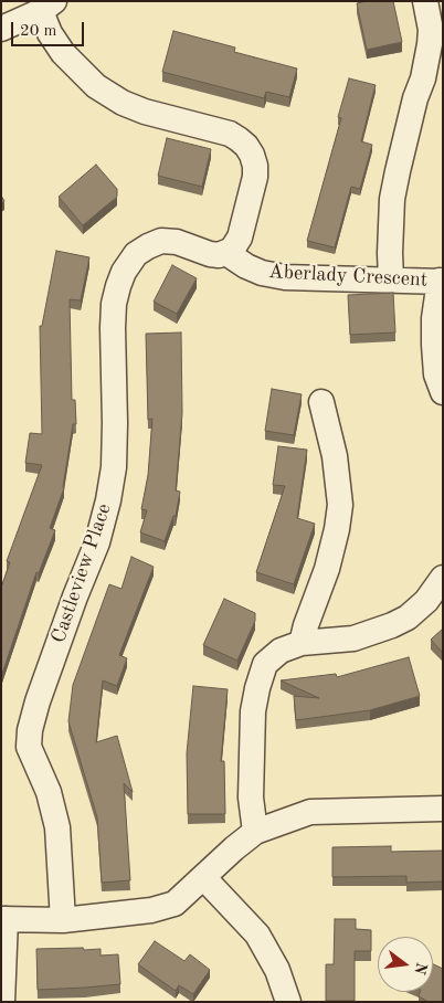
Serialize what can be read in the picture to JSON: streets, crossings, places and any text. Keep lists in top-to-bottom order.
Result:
{
  "streets": {
    "street": ["Aberlady Crescent", "Castleview Place"]
  },
  "crossings": [
    ["Aberlady Crescent", "Castleview Place"]
  ],
  "scale_bar": "20 m",
  "north": "right"
}
